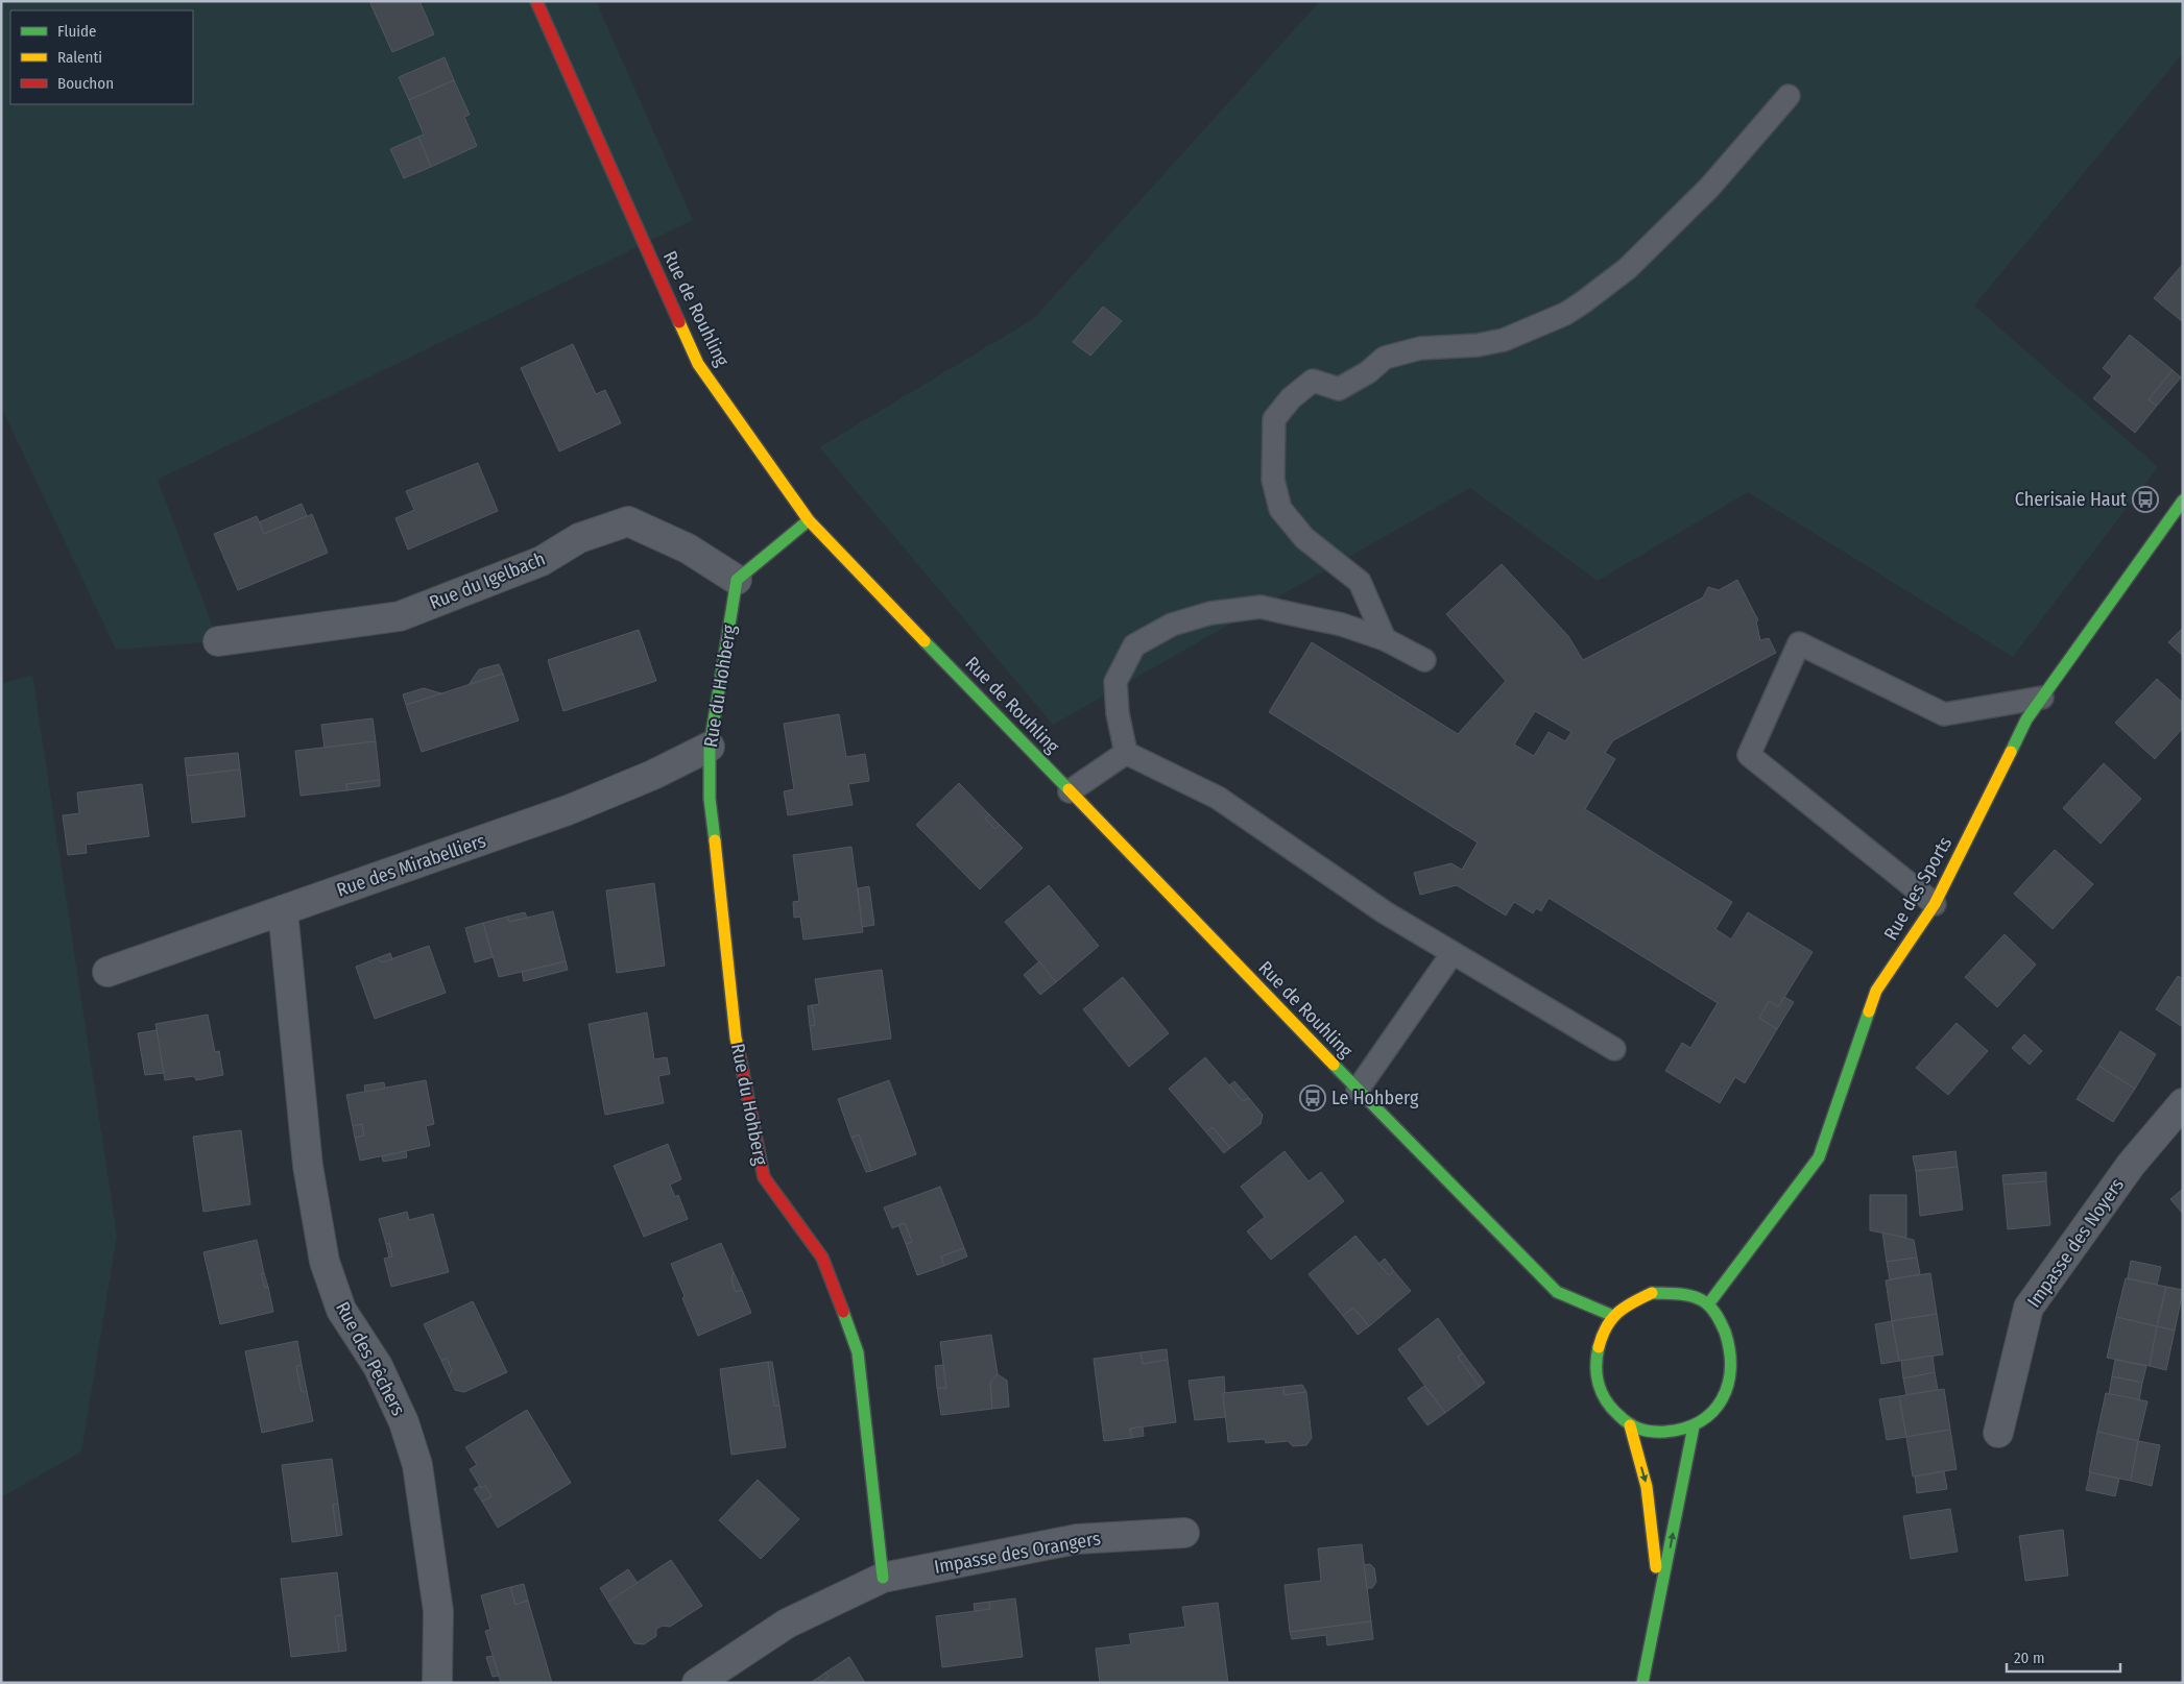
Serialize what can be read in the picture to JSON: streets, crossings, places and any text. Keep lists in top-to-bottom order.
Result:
{
  "streets": {
    "street": [
      "Rue de Rouhling",
      "Rue du Igelbach",
      "Rue du Hohberg",
      "Rue des Mirabelliers",
      "Rue des Sports",
      "Impasse des Noyers",
      "Rue des Pêchers",
      "Impasse des Orangers"
    ]
  },
  "crossings": [
    ["Rue de Rouhling", "Rue des Sports"],
    ["Rue du Igelbach", "Rue du Hohberg"],
    ["Rue du Hohberg", "Rue des Mirabelliers"],
    ["Rue du Hohberg", "Impasse des Orangers"],
    ["Rue des Mirabelliers", "Rue des Pêchers"]
  ],
  "places": {
    "bus stop": ["Cherisaie Haut", "Le Hohberg"]
  },
  "legend": ["Fluide", "Ralenti", "Bouchon"],
  "scale_bar": "20 m"
}
